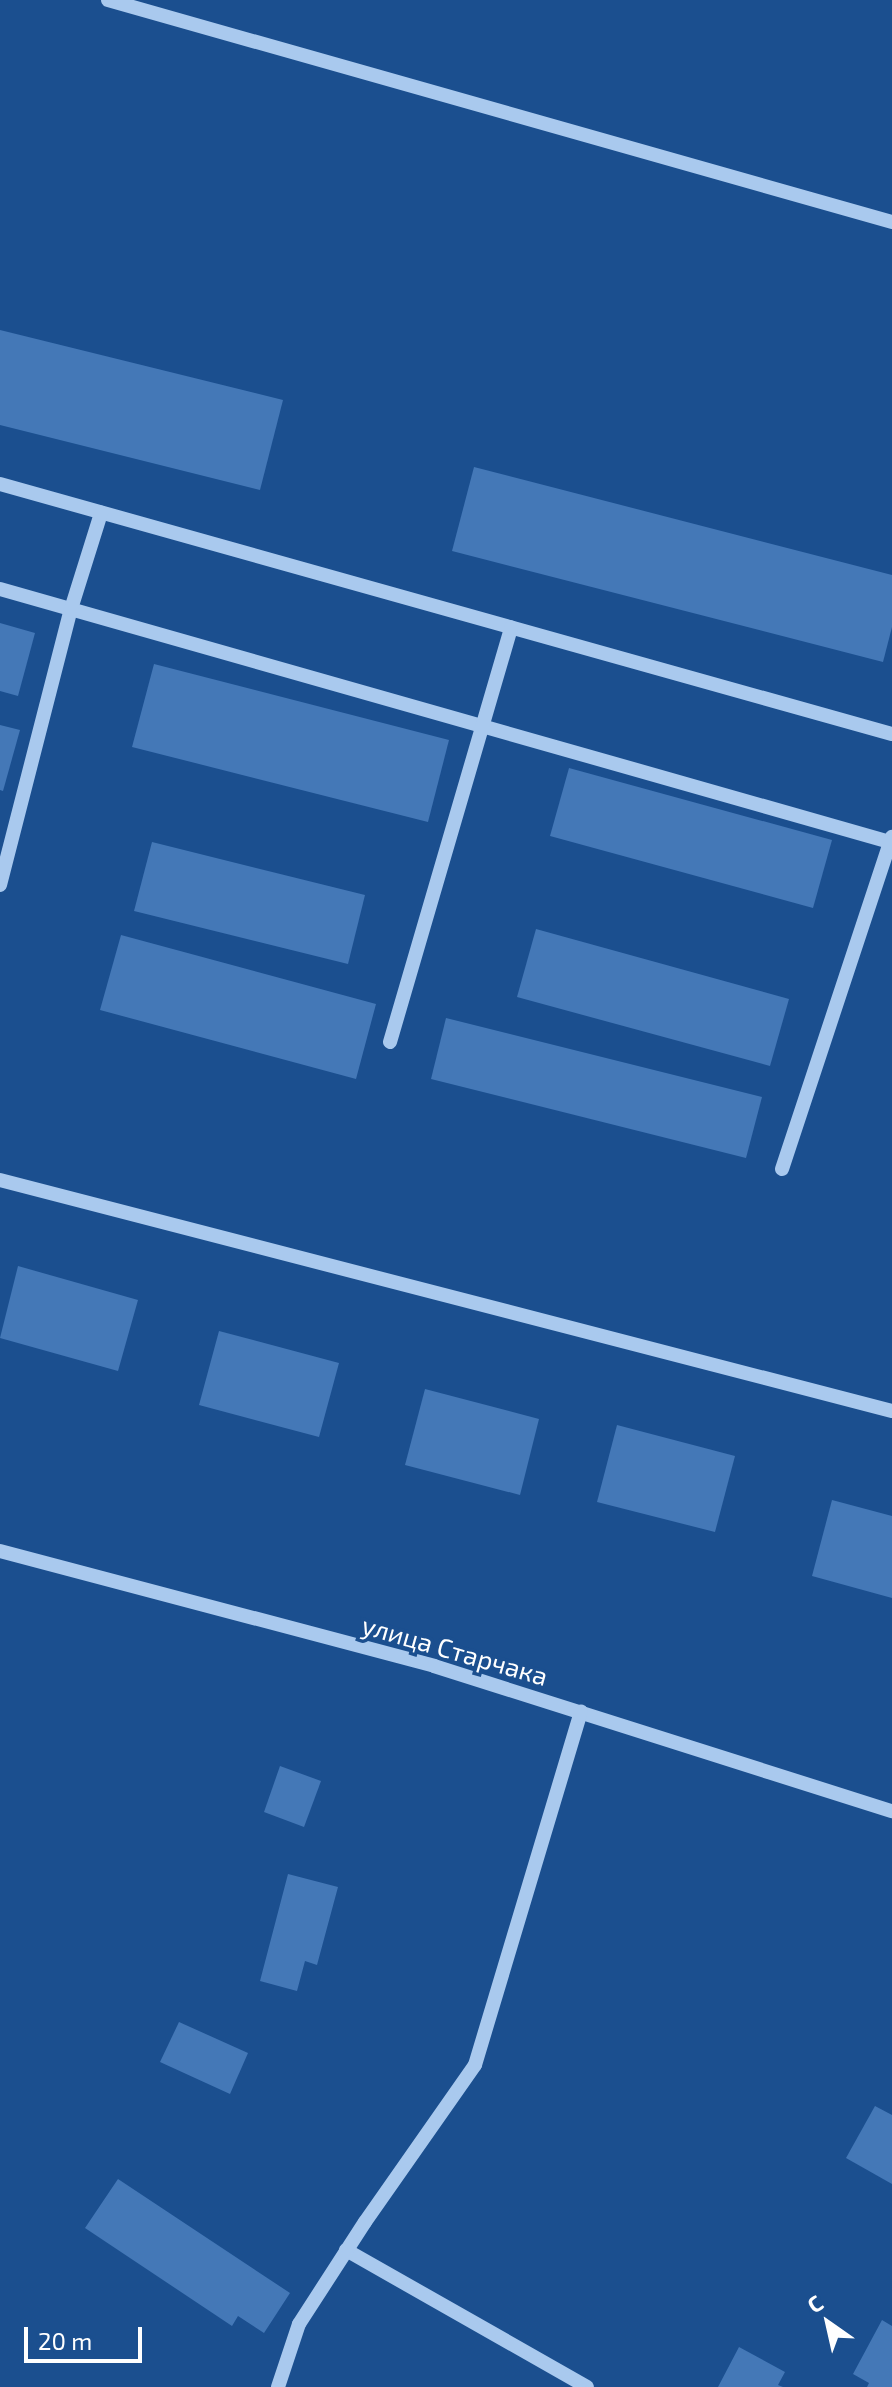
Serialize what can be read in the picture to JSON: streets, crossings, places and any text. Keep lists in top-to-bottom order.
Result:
{
  "streets": {
    "street": ["улица Старчака"]
  },
  "scale_bar": "20 m",
  "north": "top left"
}
